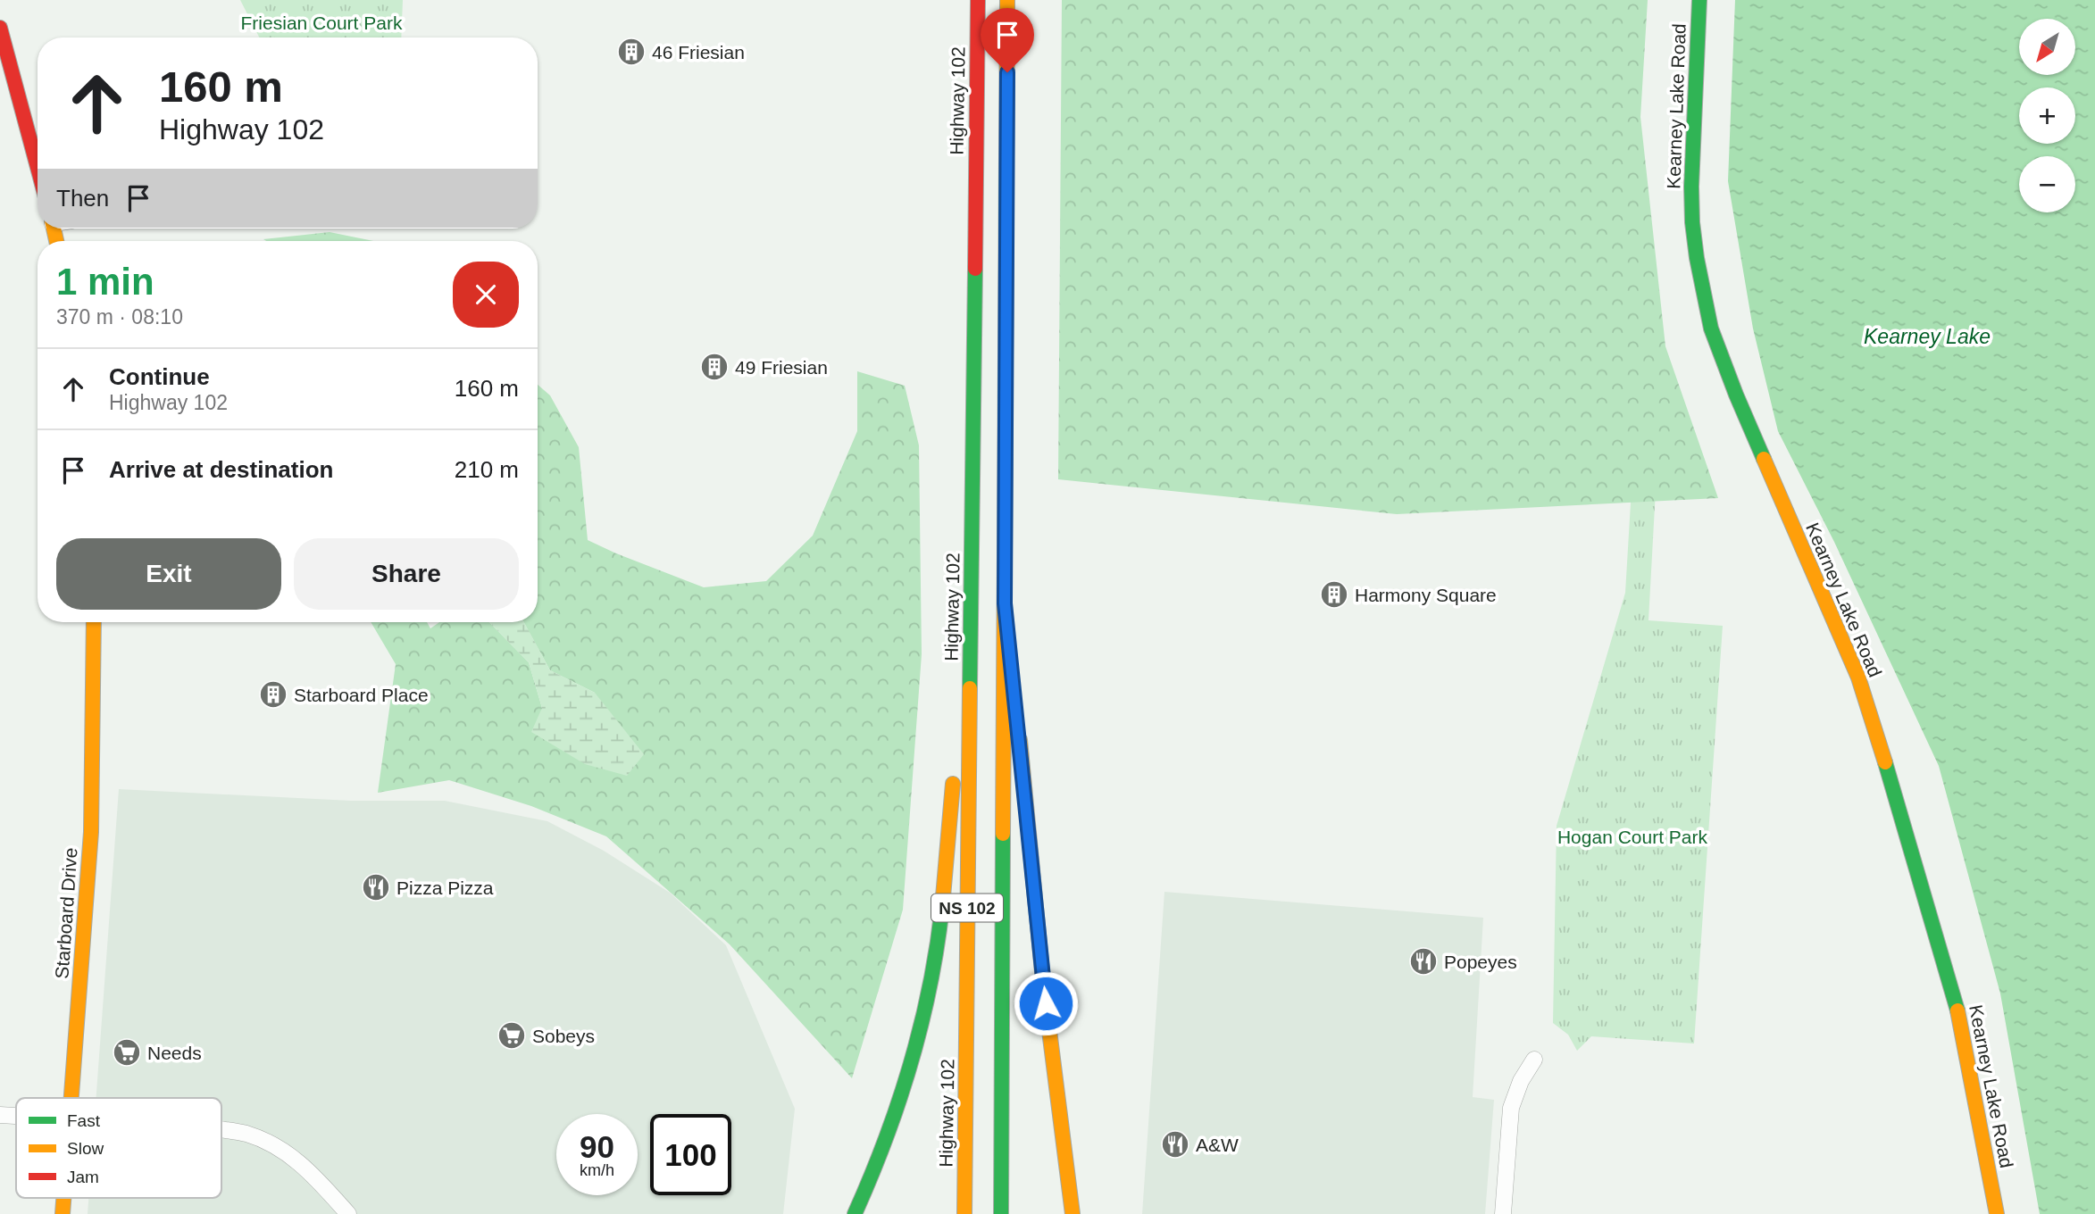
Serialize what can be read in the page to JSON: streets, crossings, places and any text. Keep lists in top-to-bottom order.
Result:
{
  "streets": {
    "main road": [
      "Highway 102",
      "Kearney Lake Road",
      "NS 102",
      "Starboard Drive"
    ]
  },
  "water": ["Kearney Lake"],
  "parks": ["Friesian Court Park", "Hogan Court Park"],
  "places": {
    "building": [
      "46 Friesian",
      "49 Friesian",
      "Harmony Square",
      "Starboard Place"
    ],
    "restaurant": ["Pizza Pizza", "Popeyes", "A&W"],
    "supermarket": ["Sobeys", "Needs"]
  },
  "legend": ["Fast", "Slow", "Jam"],
  "north": "bottom left",
  "page": {
    "map_buttons": ["+", "−"],
    "turn": ["160 m", "Highway 102"],
    "then": "Then",
    "heading": ["1 min", "370 m · 08:10"],
    "list": [
      {
        "name": "Continue",
        "note": "Highway 102",
        "value": "160 m"
      },
      {
        "name": "Arrive at destination",
        "value": "210 m"
      }
    ],
    "buttons": ["Exit", "Share"],
    "speed": "90 km/h",
    "limit": "100"
  }
}
